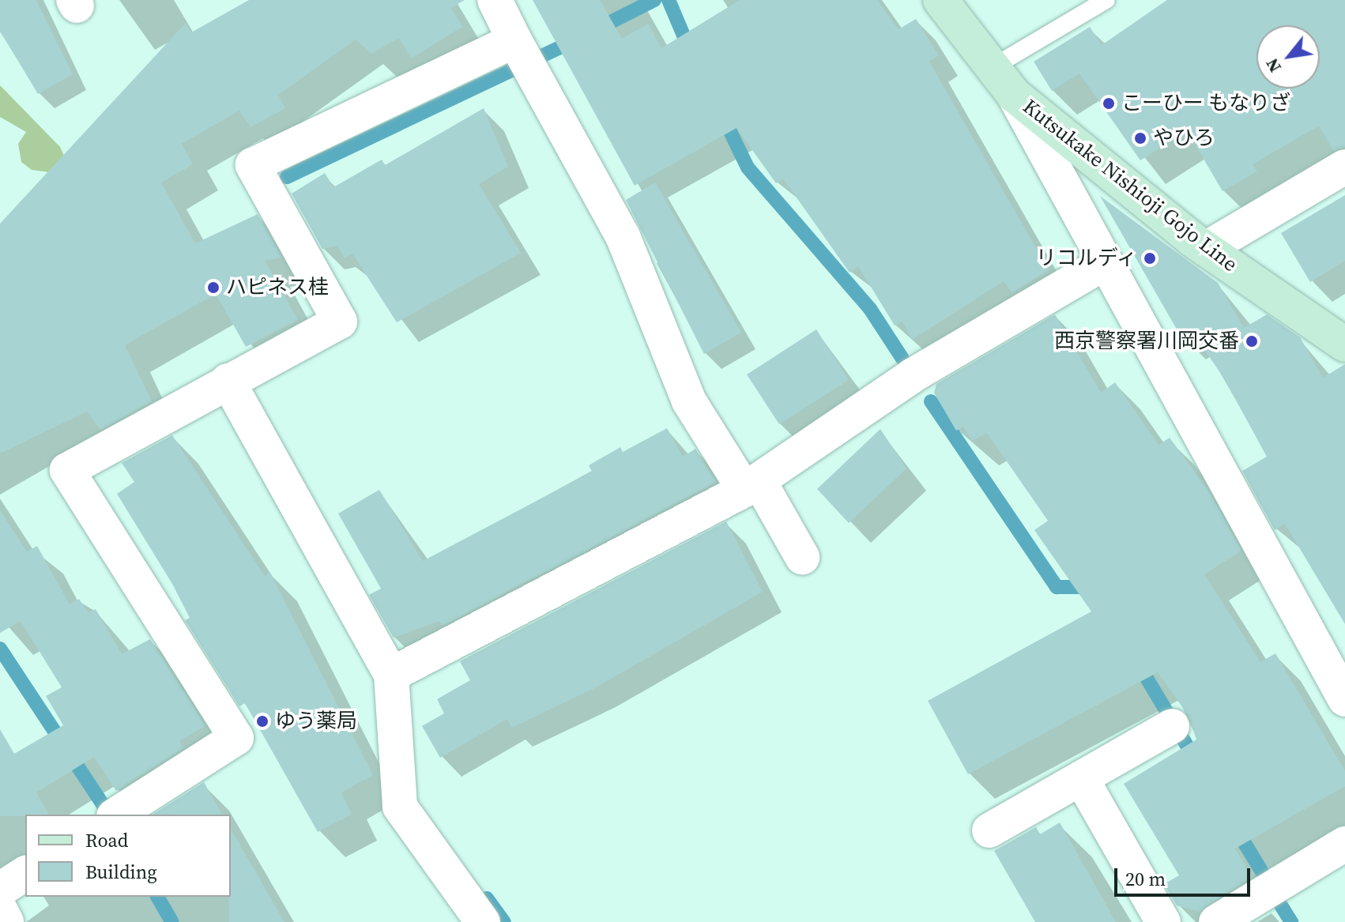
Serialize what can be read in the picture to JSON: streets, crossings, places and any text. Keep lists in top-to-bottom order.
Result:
{
  "streets": {
    "main road": ["Kutsukake Nishioji Gojo Line"]
  },
  "places": [
    "こーひー もなりざ",
    "やひろ",
    "リコルディ",
    "ハピネス桂",
    "西京警察署川岡交番",
    "ゆう薬局"
  ],
  "legend": ["Road", "Building"],
  "scale_bar": "20 m",
  "north": "bottom left"
}
